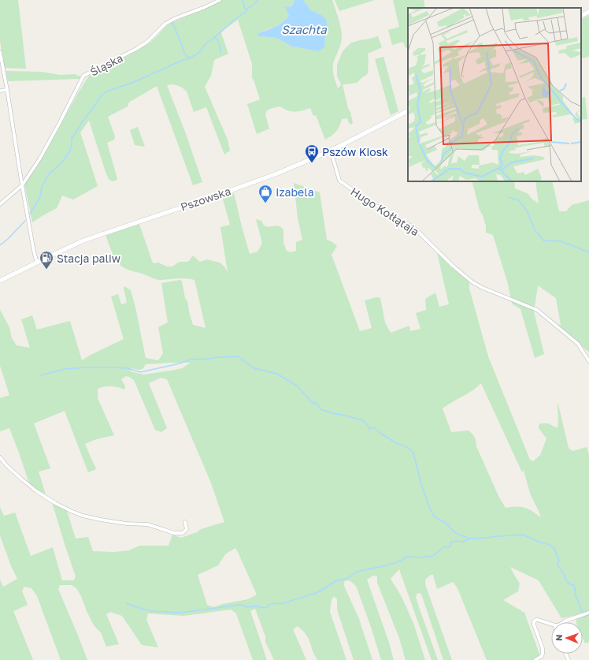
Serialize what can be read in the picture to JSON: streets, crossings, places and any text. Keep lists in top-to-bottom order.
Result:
{
  "streets": {
    "main road": ["Pszowska"],
    "street": ["Śląska", "Hugo Kołłątaja"]
  },
  "crossings": [
    ["Pszowska", "Hugo Kołłątaja"]
  ],
  "water": ["Szachta"],
  "places": {
    "bus stop": ["Pszów Kiosk"],
    "shop": ["Izabela"],
    "fuel station": ["Stacja paliw"]
  },
  "north": "left"
}
